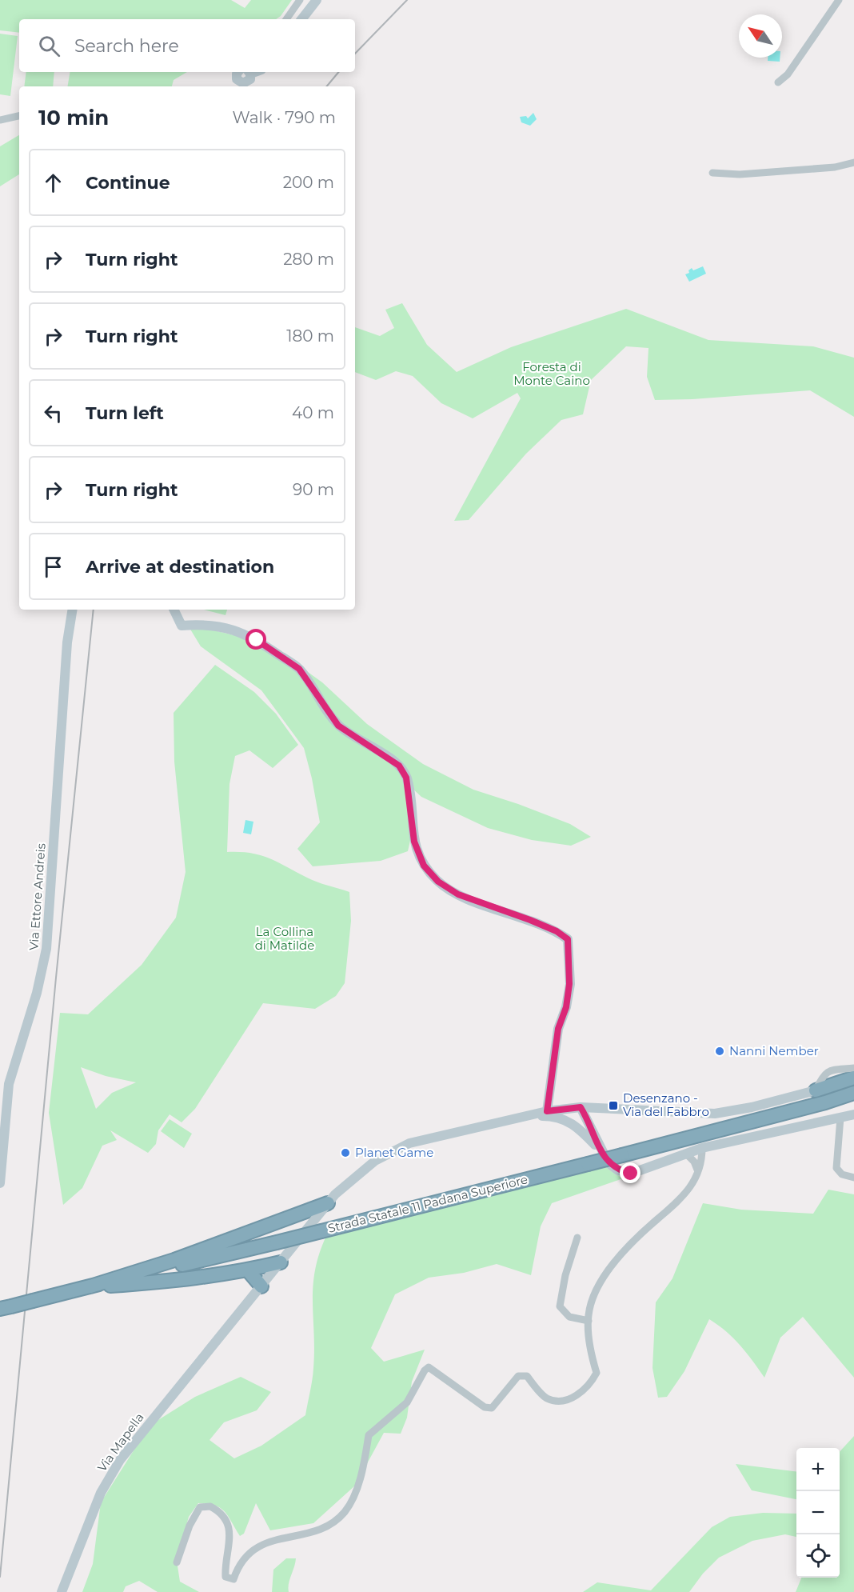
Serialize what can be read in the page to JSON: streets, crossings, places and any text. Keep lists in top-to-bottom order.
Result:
{
  "streets": {
    "highway": ["Strada Statale 11 Padana Superiore"],
    "street": ["Via Ettore Andreis", "Via Mapella"]
  },
  "parks": ["Foresta di Monte Caino", "La Collina di Matilde"],
  "places": {
    "other": ["Nanni Nember", "Planet Game"],
    "transit": ["Desenzano - Via del Fabbro"]
  },
  "north": "top left",
  "page": {
    "search": "Search here",
    "heading": ["10 min", "Walk · 790 m"],
    "list": [
      ["Continue", "200 m"],
      ["Turn right", "280 m"],
      ["Turn right", "180 m"],
      ["Turn left", "40 m"],
      ["Turn right", "90 m"],
      "Arrive at destination"
    ],
    "map_buttons": ["+", "−"]
  }
}
